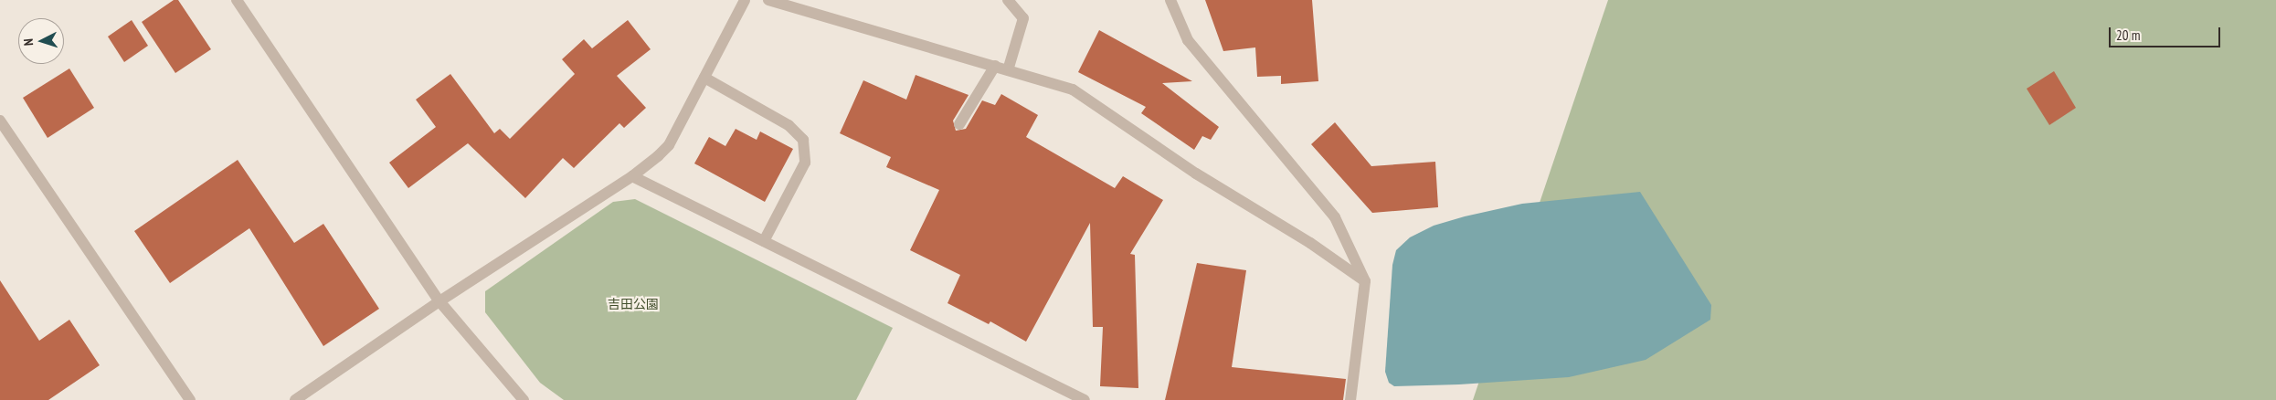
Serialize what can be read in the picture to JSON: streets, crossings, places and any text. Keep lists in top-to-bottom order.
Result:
{
  "parks": ["吉田公園"],
  "scale_bar": "20 m",
  "north": "left"
}
